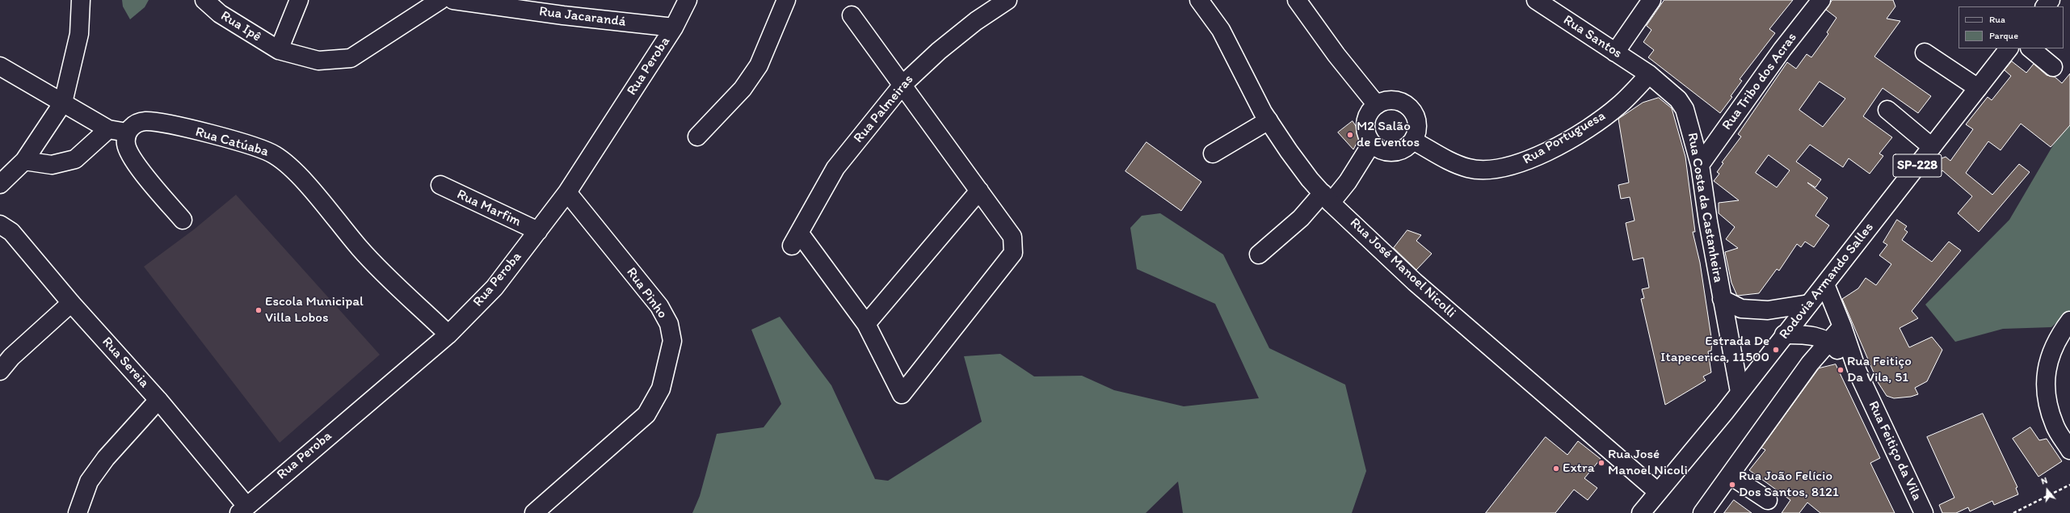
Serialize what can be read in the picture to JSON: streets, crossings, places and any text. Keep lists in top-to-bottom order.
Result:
{
  "streets": {
    "street": [
      "Rua Jacarandá",
      "Rua Ipê",
      "Rua Santos",
      "Rua Peroba",
      "Rua Tribo dos Acras",
      "Rua Palmeiras",
      "Rua Portuguesa",
      "Rua Catúaba",
      "SP-228",
      "Rua Costa da Castanheira",
      "Rua Marfim",
      "Rua José Manoel Nicolli",
      "Rodovia Armando Salles",
      "Rua Pinho",
      "Rua Sereia",
      "Rua Feitiço da Vila"
    ]
  },
  "crossings": [
    ["Rua Jacarandá", "Rua Peroba"],
    ["Rua Santos", "Rua Portuguesa"],
    ["Rua Santos", "Rua Costa da Castanheira"],
    ["Rua Peroba", "Rua Catúaba"],
    ["Rua Peroba", "Rua Marfim"],
    ["Rua Peroba", "Rua Pinho"],
    ["Rua Peroba", "Rua Sereia"],
    ["Rua Tribo dos Acras", "Rua Costa da Castanheira"],
    ["Rua Portuguesa", "Rua Costa da Castanheira"],
    ["Rua Costa da Castanheira", "Rodovia Armando Salles"],
    ["Rua José Manoel Nicolli", "Rodovia Armando Salles"],
    ["Rodovia Armando Salles", "Rua Feitiço da Vila"]
  ],
  "places": [
    "M2 Salão de Eventos",
    "Escola Municipal Villa Lobos",
    "Estrada De Itapecerica, 11500",
    "Rua Feitiço Da Vila, 51",
    "Rua José Manoel Nicoli",
    "Extra",
    "Rua João Felício Dos Santos, 8121"
  ],
  "legend": ["Rua", "Parque"],
  "north": "top"
}
